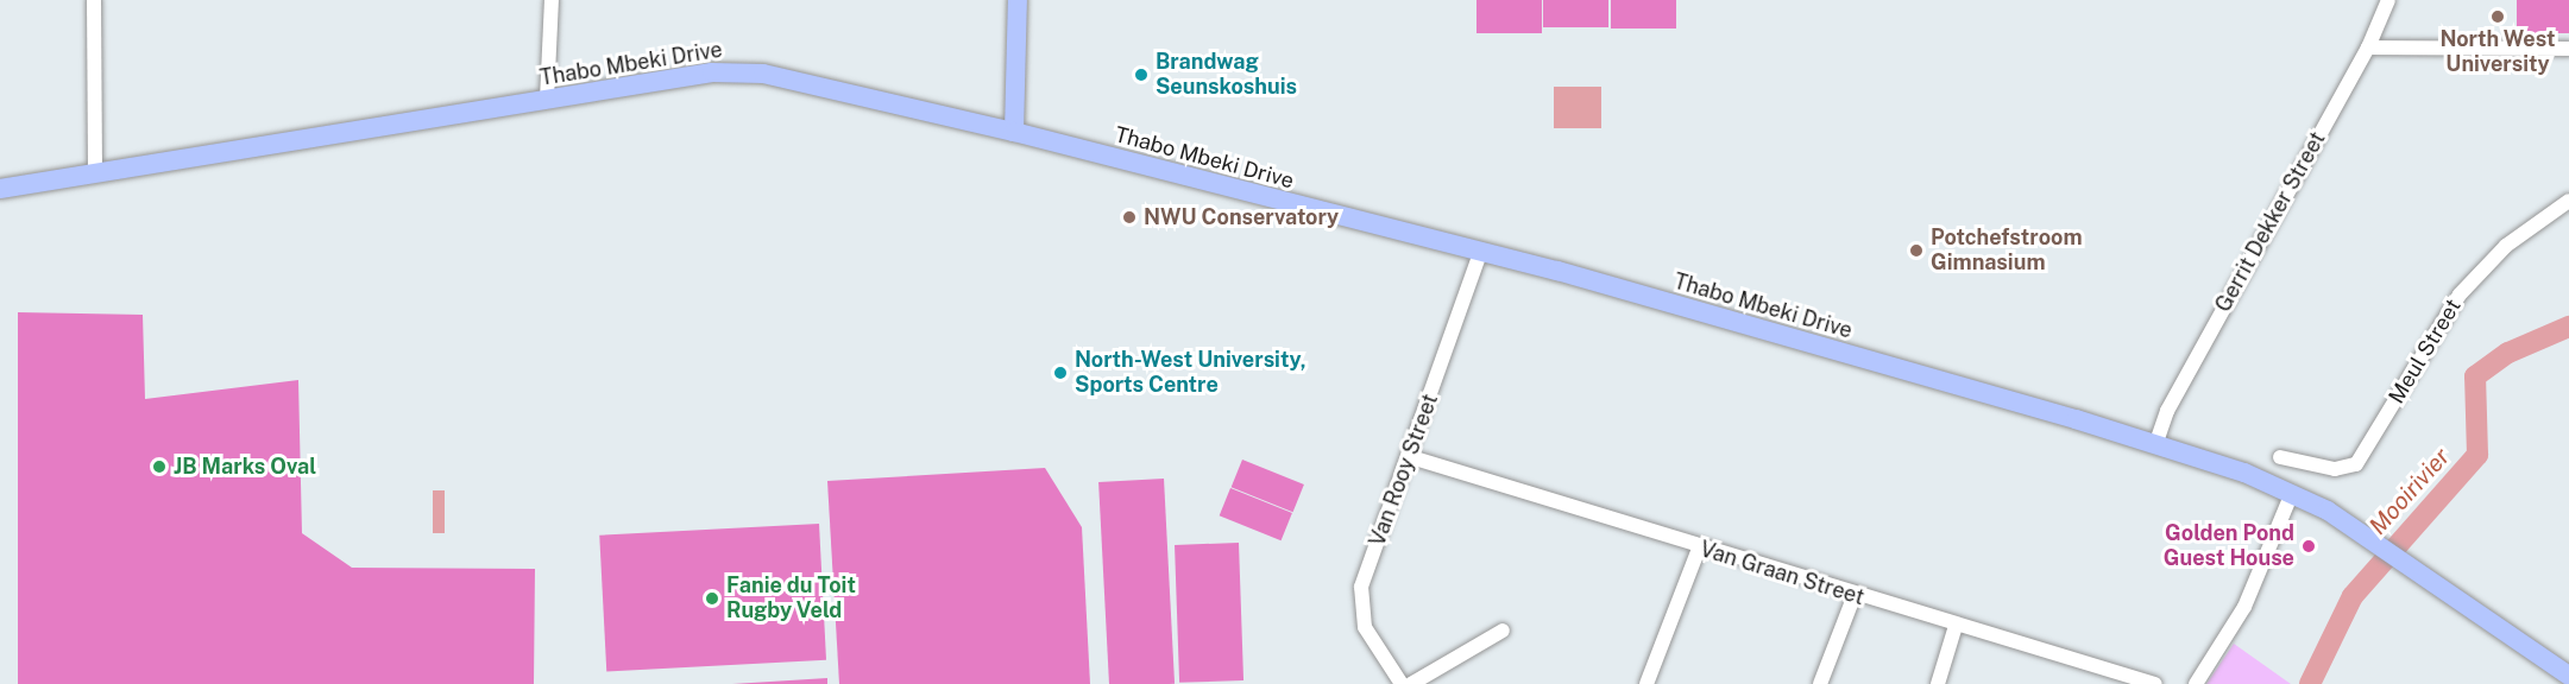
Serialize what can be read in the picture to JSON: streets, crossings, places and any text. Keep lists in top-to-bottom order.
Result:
{
  "streets": {
    "main road": ["Thabo Mbeki Drive"],
    "street": [
      "Gerrit Dekker Street",
      "Meul Street",
      "Van Rooy Street",
      "Van Graan Street"
    ]
  },
  "crossings": [
    ["Thabo Mbeki Drive", "Gerrit Dekker Street"],
    ["Thabo Mbeki Drive", "Van Rooy Street"],
    ["Van Rooy Street", "Van Graan Street"]
  ],
  "water": ["Mooirivier"],
  "places": [
    "North West University",
    "Brandwag Seunskoshuis",
    "NWU Conservatory",
    "Potchefstroom Gimnasium",
    "North-West University, Sports Centre",
    "JB Marks Oval",
    "Golden Pond Guest House",
    "Fanie du Toit Rugby Veld"
  ]
}
